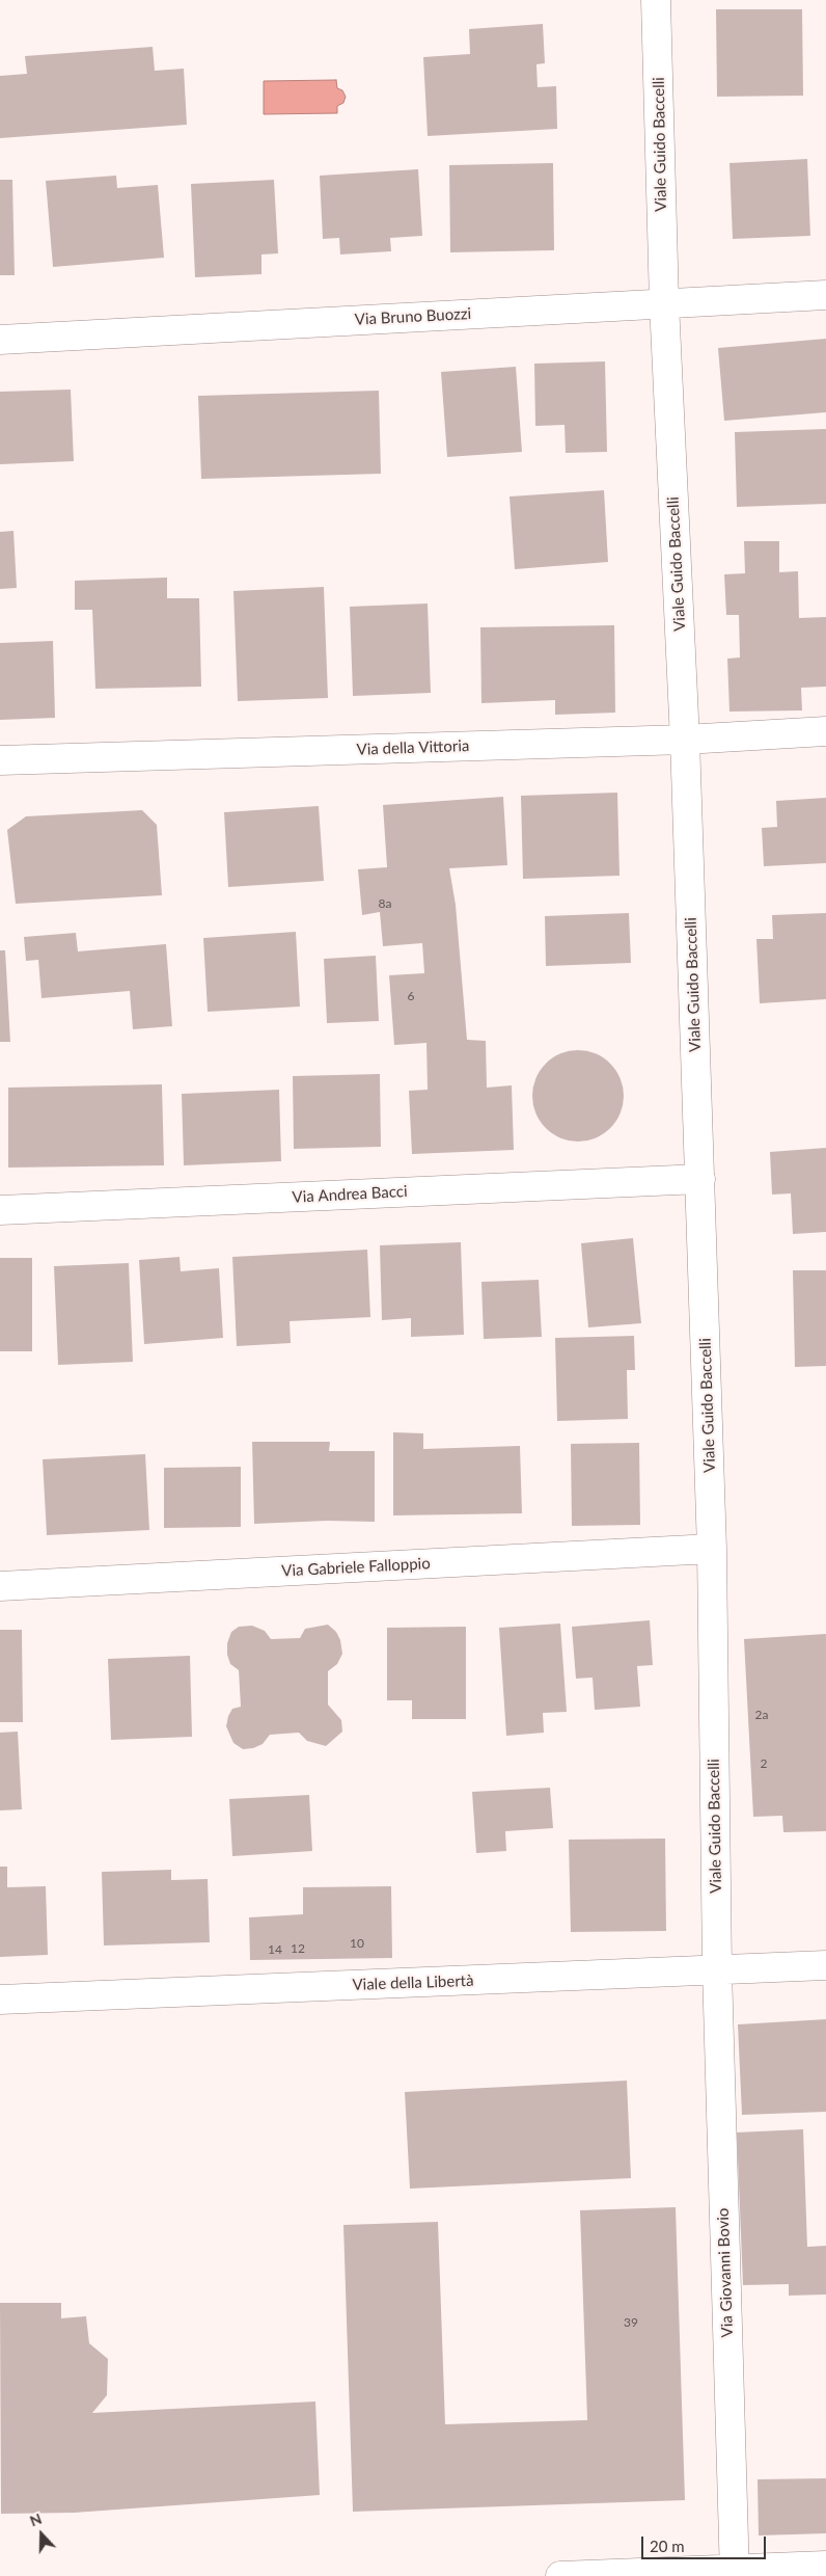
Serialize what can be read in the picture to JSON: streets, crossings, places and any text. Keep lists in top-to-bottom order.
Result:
{
  "streets": {
    "street": [
      "Viale Guido Baccelli",
      "Via Bruno Buozzi",
      "Via della Vittoria",
      "Via Andrea Bacci",
      "Via Gabriele Falloppio",
      "Viale della Libertà",
      "Via Giovanni Bovio"
    ]
  },
  "crossings": [
    ["Viale Guido Baccelli", "Via Bruno Buozzi"],
    ["Viale Guido Baccelli", "Via della Vittoria"],
    ["Viale Guido Baccelli", "Via Andrea Bacci"],
    ["Viale Guido Baccelli", "Via Gabriele Falloppio"],
    ["Viale Guido Baccelli", "Viale della Libertà"],
    ["Viale Guido Baccelli", "Via Giovanni Bovio"],
    ["Viale della Libertà", "Via Giovanni Bovio"]
  ],
  "house_numbers": [
    "8a",
    "6",
    "2a",
    "2",
    "10",
    "12",
    "14",
    "39"
  ],
  "scale_bar": "20 m",
  "north": "top"
}
